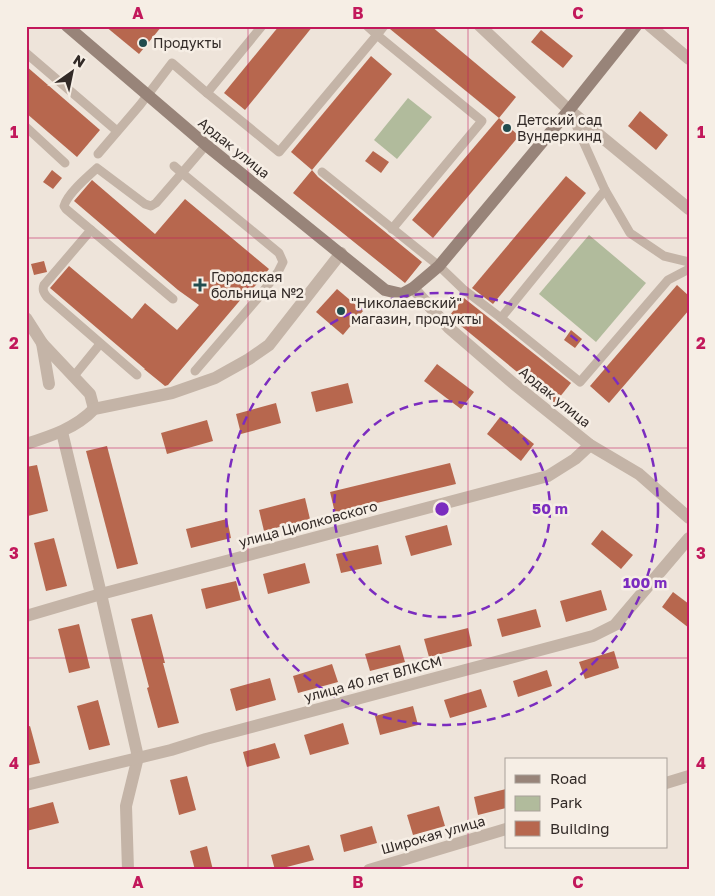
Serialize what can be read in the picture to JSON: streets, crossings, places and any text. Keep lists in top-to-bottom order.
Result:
{
  "streets": {
    "street": [
      "Ардак улица",
      "улица Циолковского",
      "улица 40 лет ВЛКСМ",
      "Широкая улица"
    ]
  },
  "crossings": [
    ["Ардак улица", "улица Циолковского"]
  ],
  "places": {
    "other": ["Продукты", "Детский сад Вундеркинд", "\"Николаевский\" магазин, продукты"],
    "health": ["Городская больница №2"]
  },
  "legend": ["Road", "Park", "Building"],
  "north": "top right",
  "grid": {
    "columns": ["A", "B", "C"],
    "rows": [
      "1",
      "2",
      "3",
      "4"
    ]
  },
  "rings": ["50 m", "100 m"]
}
